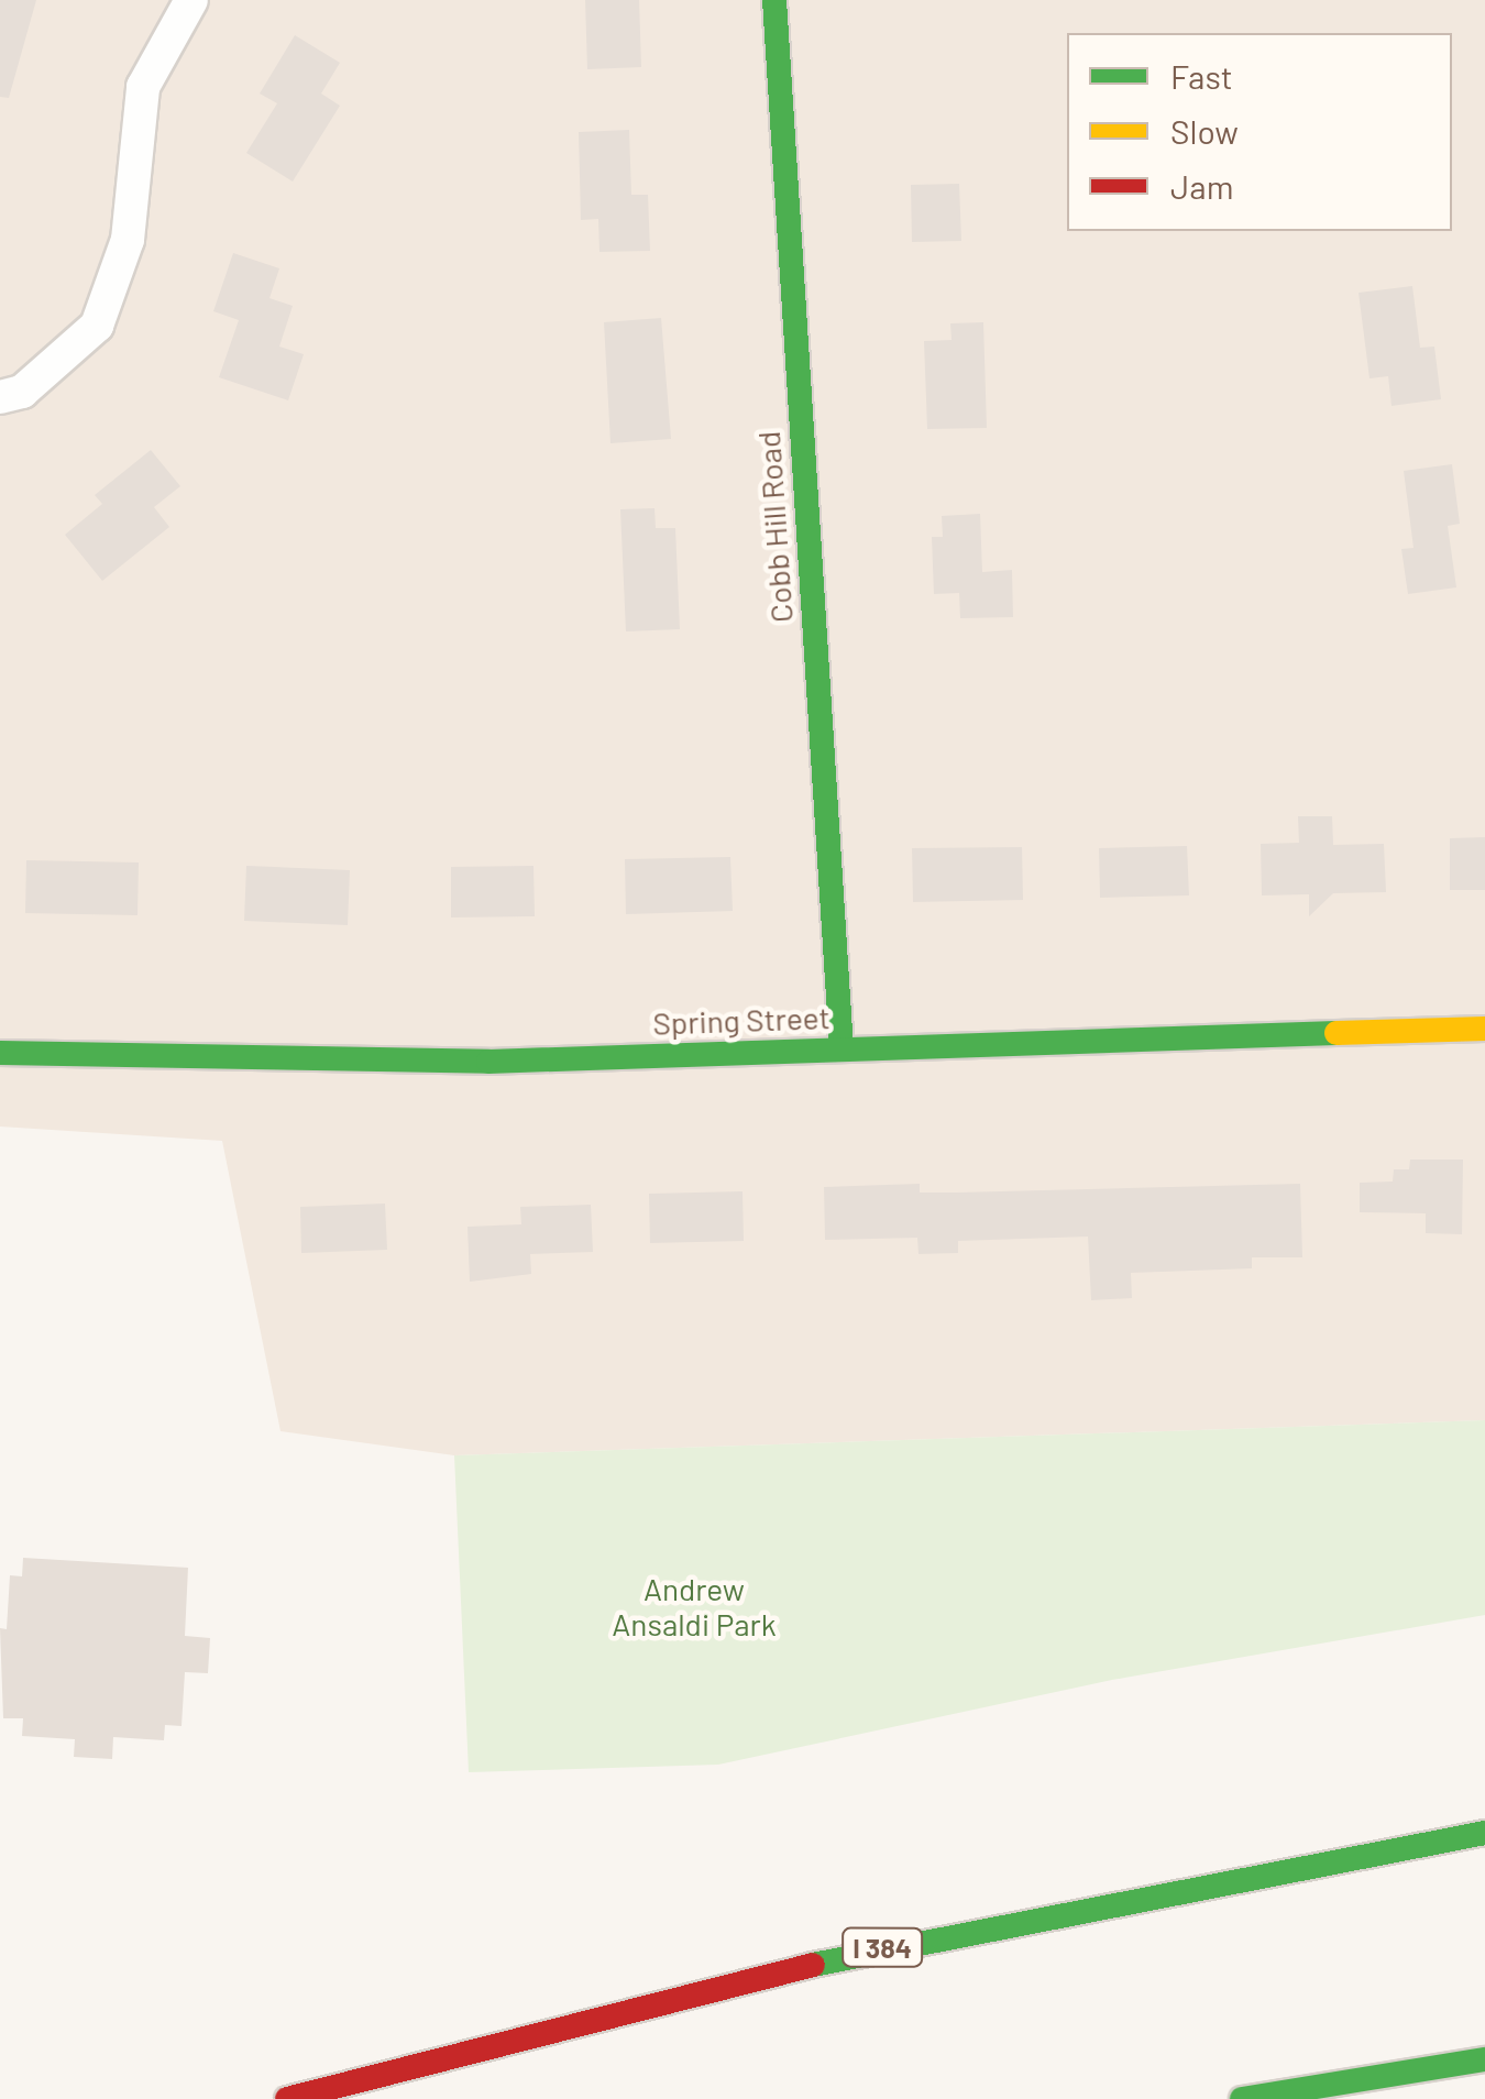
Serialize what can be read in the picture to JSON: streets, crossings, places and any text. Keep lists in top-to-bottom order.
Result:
{
  "streets": {
    "main road": ["Cobb Hill Road", "Spring Street", "I 384"]
  },
  "crossings": [
    ["Cobb Hill Road", "Spring Street"]
  ],
  "parks": ["Andrew Ansaldi Park"],
  "legend": ["Fast", "Slow", "Jam"]
}
